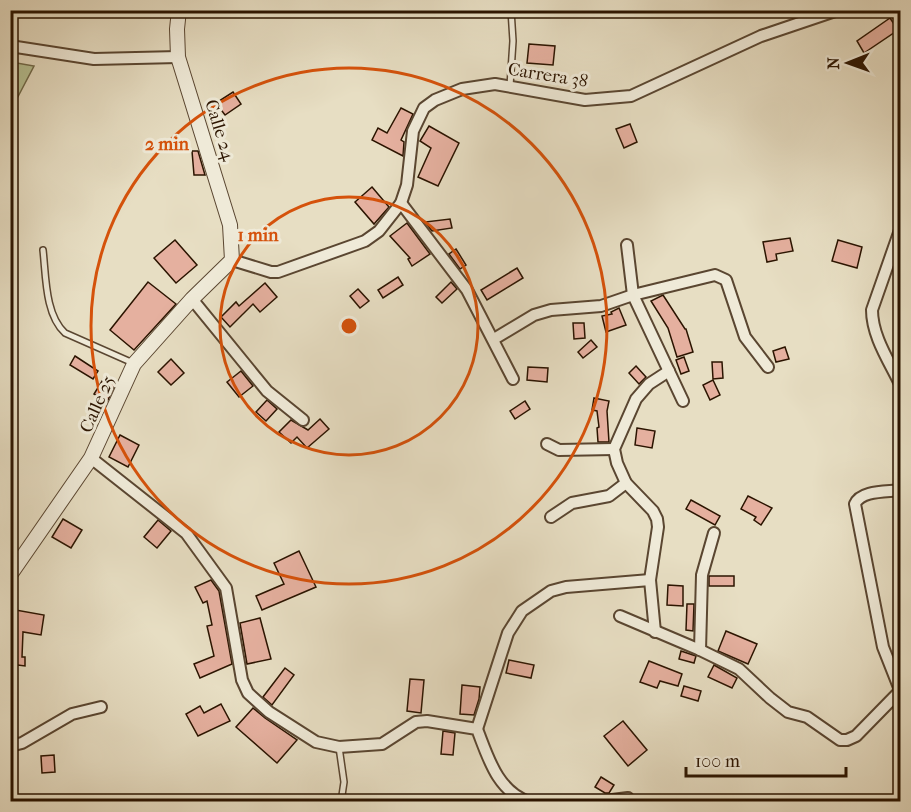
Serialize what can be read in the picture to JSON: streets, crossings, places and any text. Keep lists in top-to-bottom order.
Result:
{
  "streets": {
    "street": ["Carrera 38", "Calle 24", "Calle 25"]
  },
  "crossings": [
    ["Carrera 38", "Calle 24"],
    ["Carrera 38", "Calle 25"],
    ["Calle 24", "Calle 25"]
  ],
  "scale_bar": "100 m",
  "north": "left",
  "rings": ["2 min", "1 min"]
}
